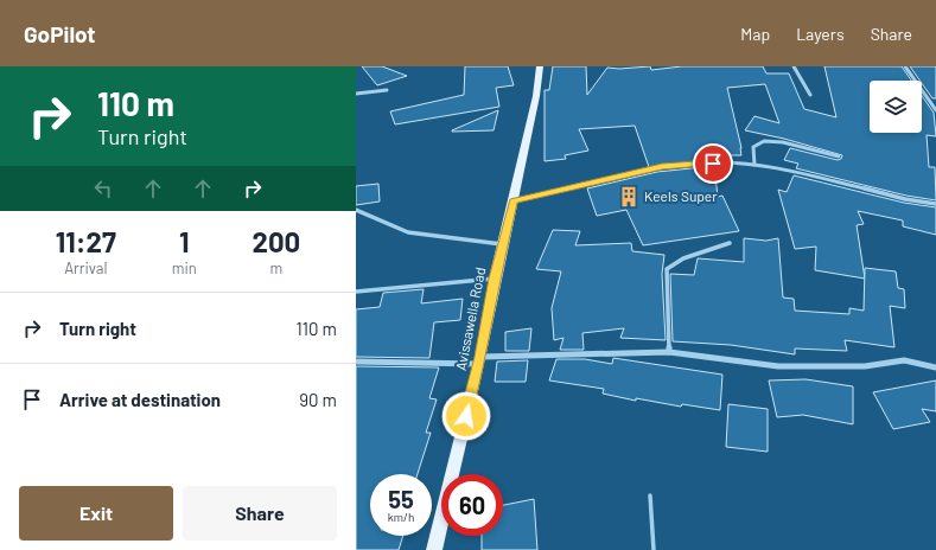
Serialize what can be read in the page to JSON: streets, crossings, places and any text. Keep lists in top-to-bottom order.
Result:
{
  "streets": {
    "main road": ["Avissawella Road"]
  },
  "places": {
    "building": ["Keels Super"]
  },
  "page": {
    "header": "GoPilot",
    "nav": ["Map", "Layers", "Share"],
    "turn": ["110 m", "Turn right"],
    "eta": [
      "11:27",
      "Arrival",
      "1",
      "min",
      "200",
      "m"
    ],
    "list": [
      {
        "name": "Turn right",
        "value": "110 m"
      },
      {
        "name": "Arrive at destination",
        "value": "90 m"
      }
    ],
    "speed": "55 km/h",
    "limit": "60",
    "buttons": ["Exit", "Share"]
  }
}
